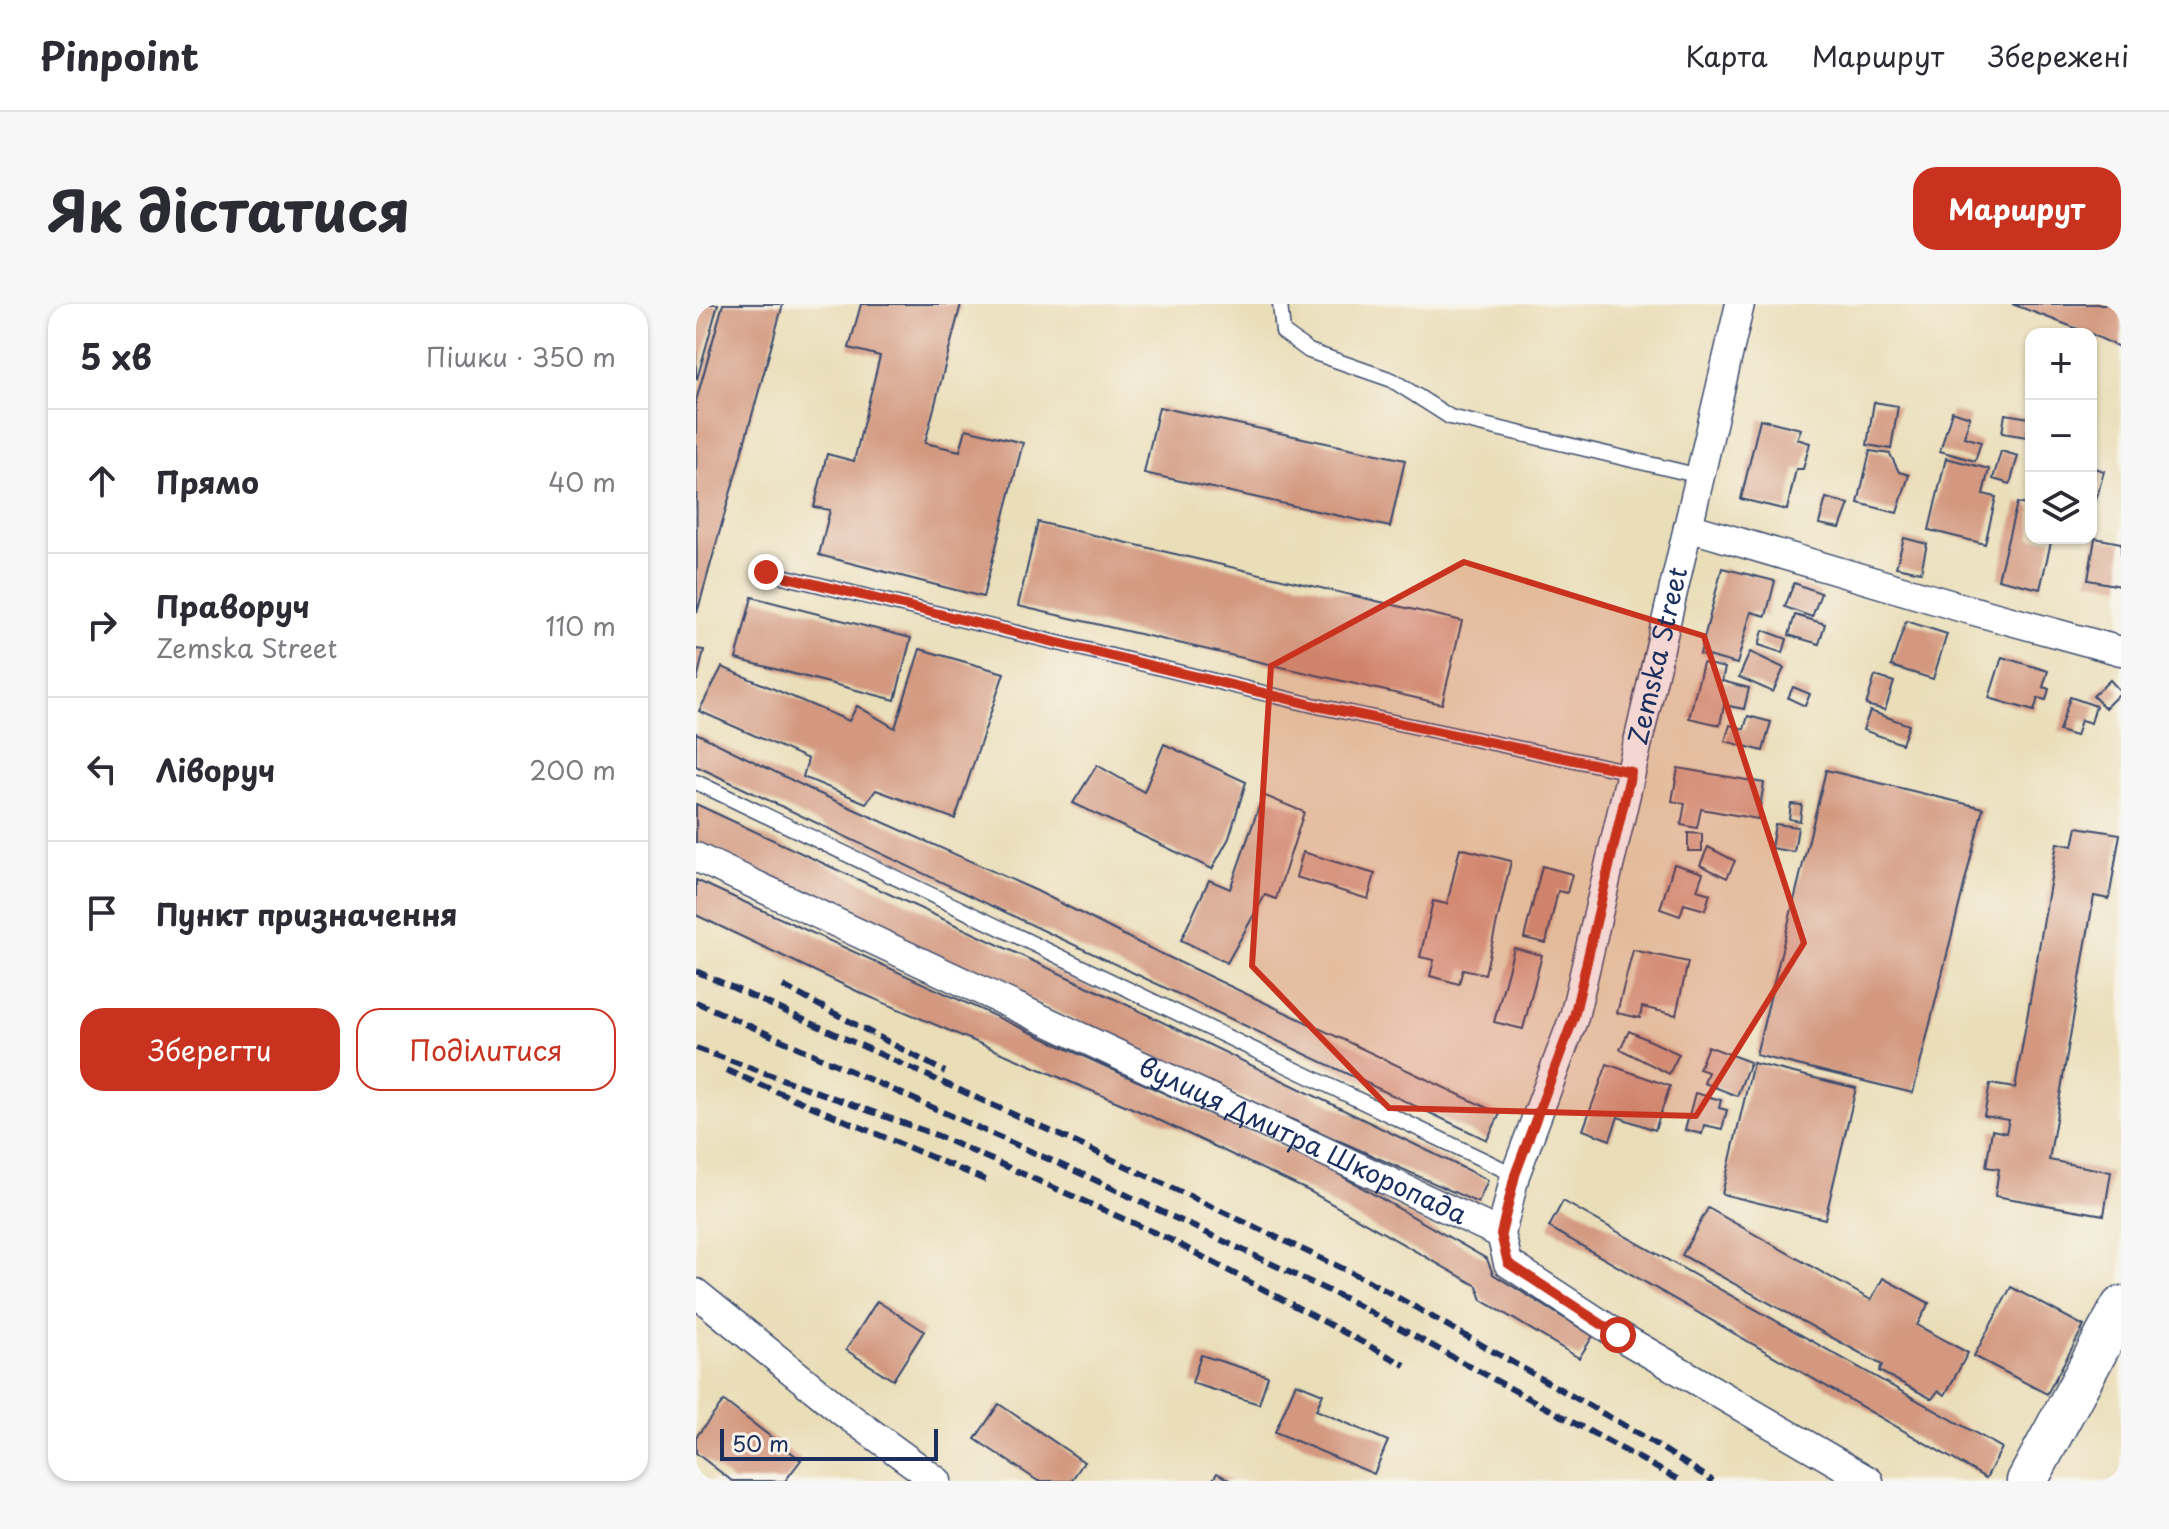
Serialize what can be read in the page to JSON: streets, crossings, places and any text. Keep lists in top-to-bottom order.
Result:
{
  "streets": {
    "street": ["Zemska Street", "вулиця Дмитра Шкоропада"]
  },
  "crossings": [
    ["Zemska Street", "вулиця Дмитра Шкоропада"]
  ],
  "scale_bar": "50 m",
  "page": {
    "header": "Pinpoint",
    "nav": ["Карта", "Маршрут", "Збережені"],
    "title": "Як дістатися",
    "buttons": [
      "Маршрут",
      ["Зберегти", "Поділитися"]
    ],
    "heading": ["5 хв", "Пішки · 350 m"],
    "map_buttons": ["+", "−"],
    "list": [
      ["Прямо", "40 m"],
      ["Праворуч", "Zemska Street", "110 m"],
      ["Ліворуч", "200 m"],
      "Пункт призначення"
    ],
    "scale": "50 m"
  }
}
